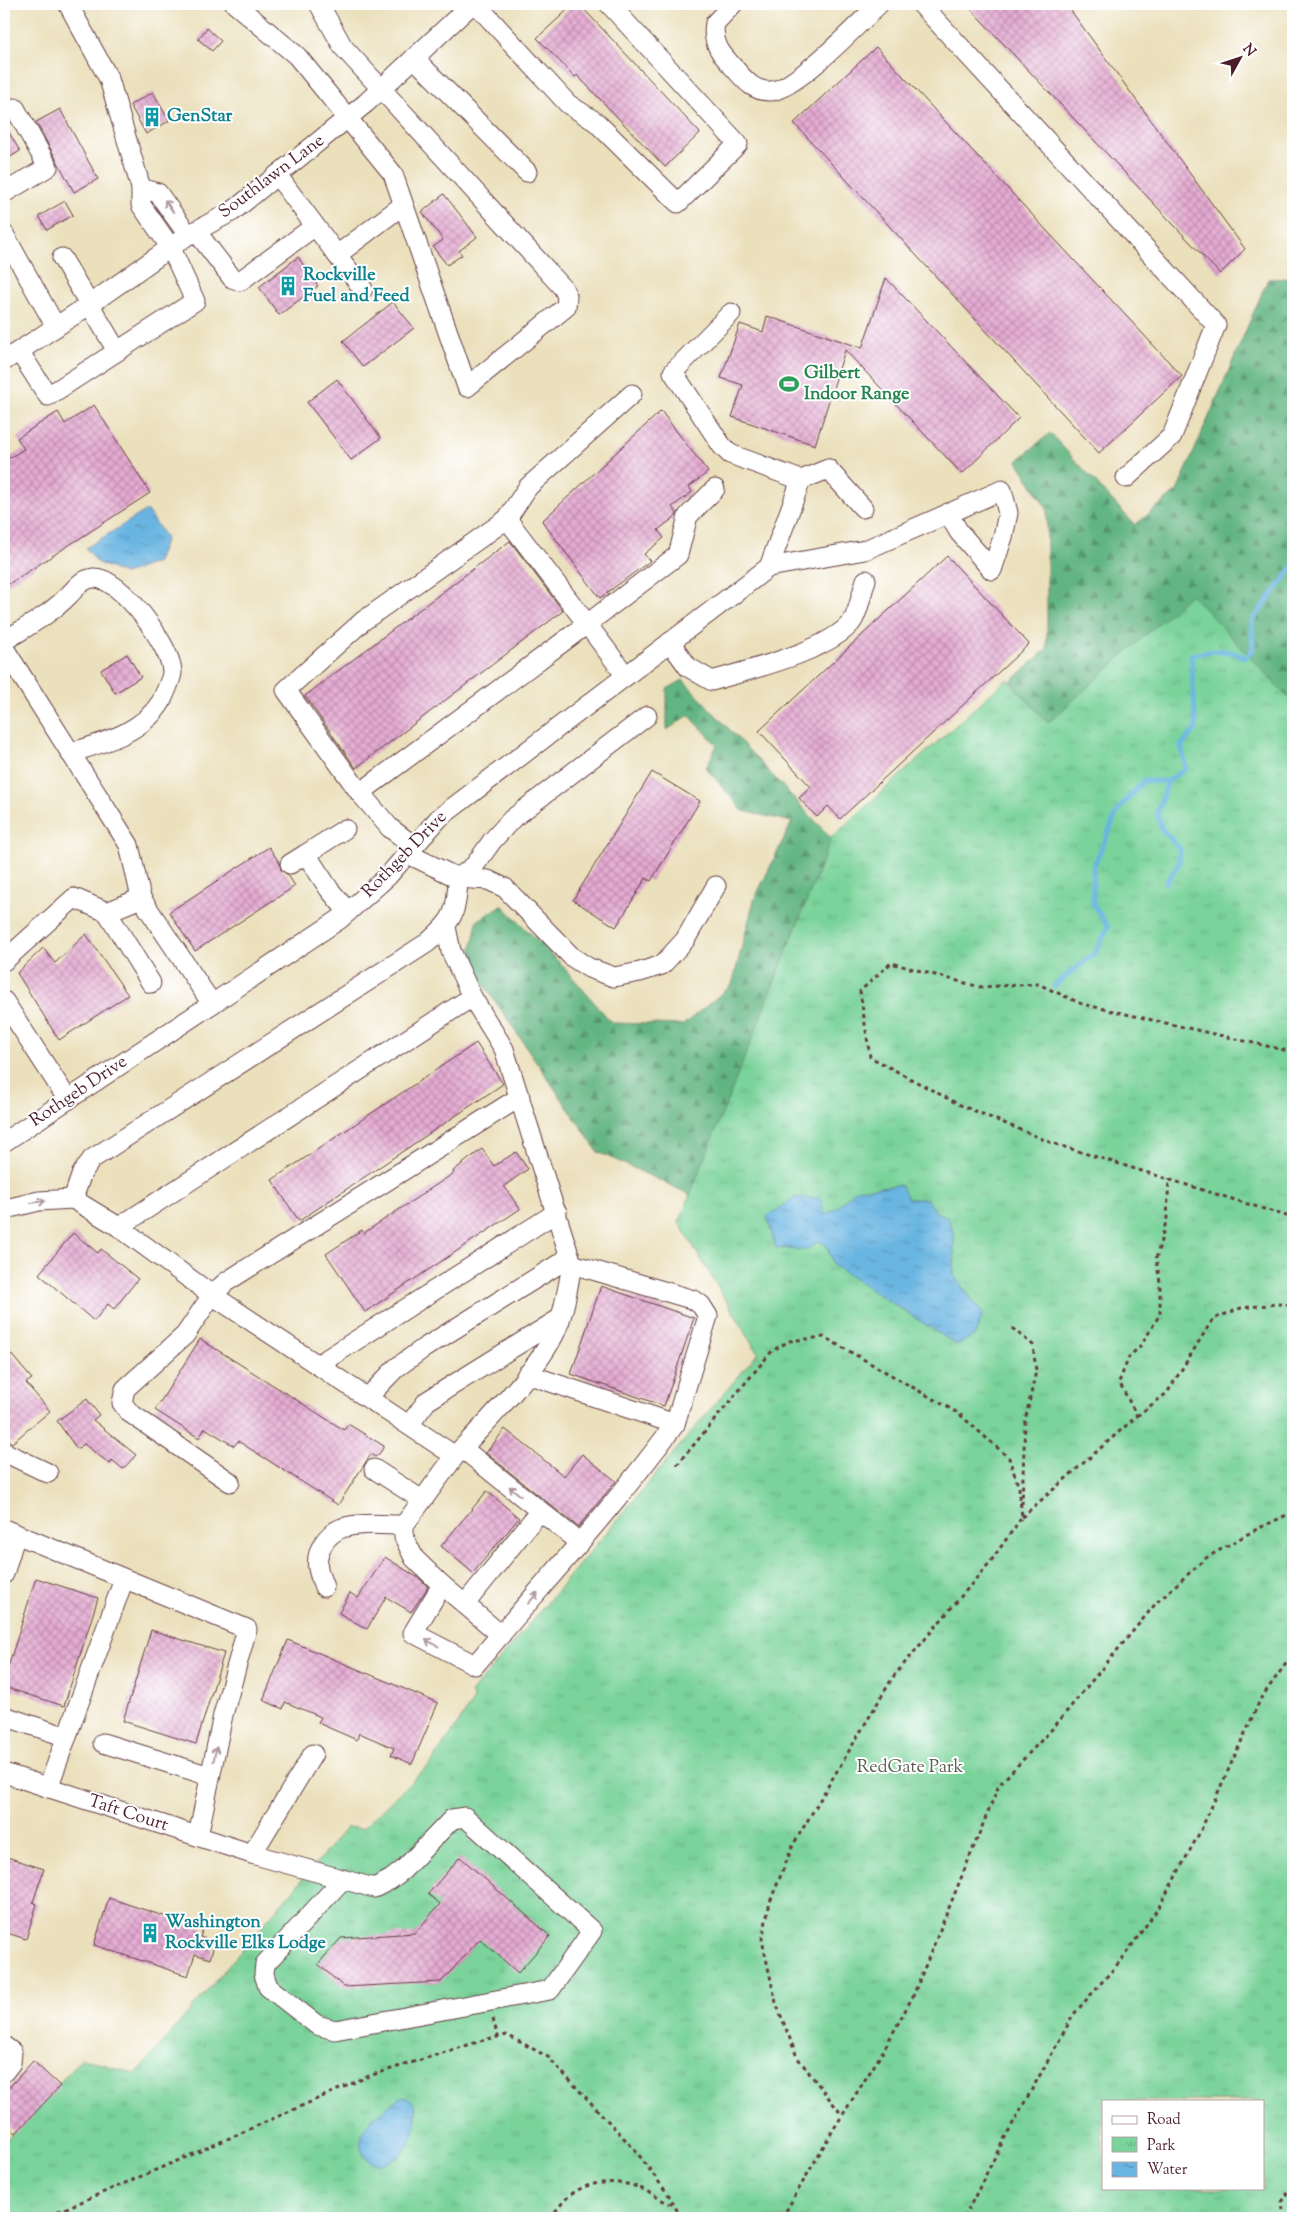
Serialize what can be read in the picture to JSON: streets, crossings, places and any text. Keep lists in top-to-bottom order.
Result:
{
  "streets": {
    "street": ["Southlawn Lane", "Rothgeb Drive", "Taft Court"]
  },
  "parks": ["RedGate Park"],
  "places": {
    "building": ["GenStar", "Rockville Fuel and Feed", "Washington Rockville Elks Lodge"],
    "sports": ["Gilbert Indoor Range"]
  },
  "legend": ["Road", "Park", "Water"],
  "north": "top right"
}
